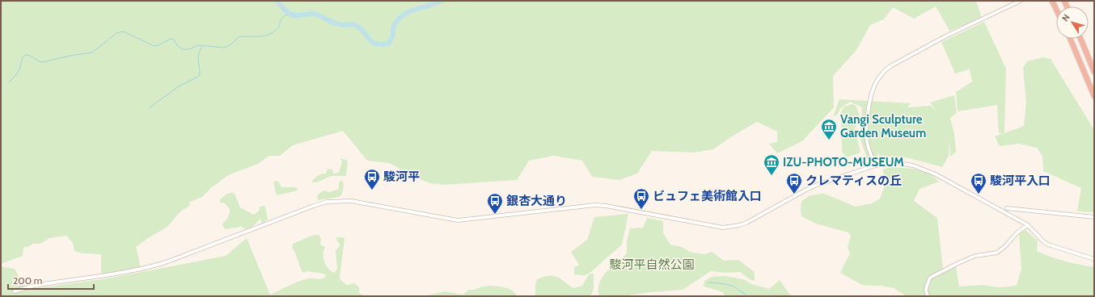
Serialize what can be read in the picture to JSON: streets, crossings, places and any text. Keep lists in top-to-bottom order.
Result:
{
  "parks": ["駿河平自然公園"],
  "places": {
    "museum": ["Vangi Sculpture Garden Museum", "IZU-PHOTO-MUSEUM"],
    "bus stop": [
      "駿河平",
      "クレマティスの丘",
      "駿河平入口",
      "ビュフェ美術館入口",
      "銀杏大通り"
    ]
  },
  "scale_bar": "200 m",
  "north": "top left"
}
